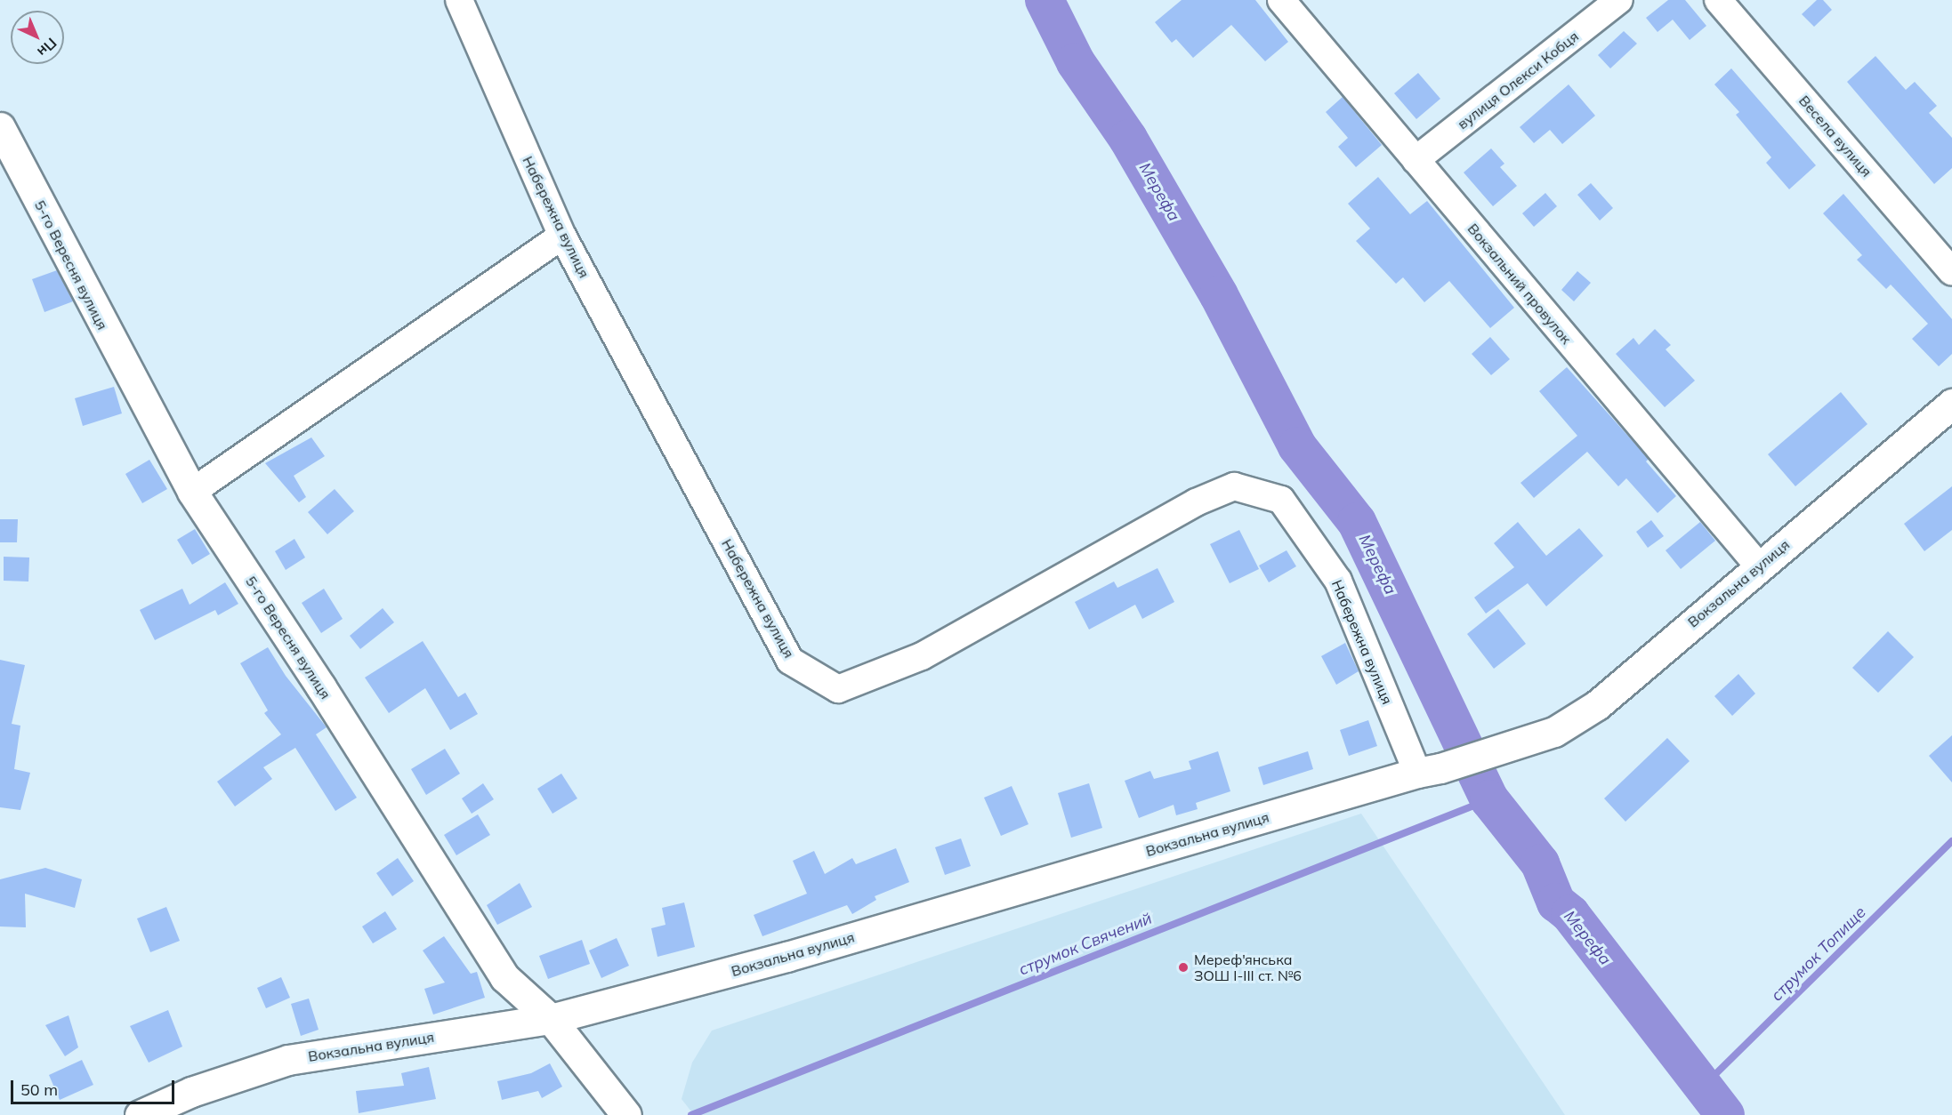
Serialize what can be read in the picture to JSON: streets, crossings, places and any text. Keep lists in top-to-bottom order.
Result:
{
  "streets": {
    "street": [
      "вулиця Олекси Кобця",
      "Весела вулиця",
      "Набережна вулиця",
      "5-го Вересня вулиця",
      "Вокзальний провулок",
      "Вокзальна вулиця"
    ]
  },
  "crossings": [
    ["вулиця Олекси Кобця", "Вокзальний провулок"],
    ["Набережна вулиця", "Вокзальна вулиця"],
    ["5-го Вересня вулиця", "Вокзальна вулиця"],
    ["Вокзальний провулок", "Вокзальна вулиця"]
  ],
  "water": ["Мерефа", "струмок Свячений", "струмок Топище"],
  "places": ["Мереф'янська ЗОШ І-ІІІ ст. №6"],
  "scale_bar": "50 m",
  "north": "bottom right"
}
